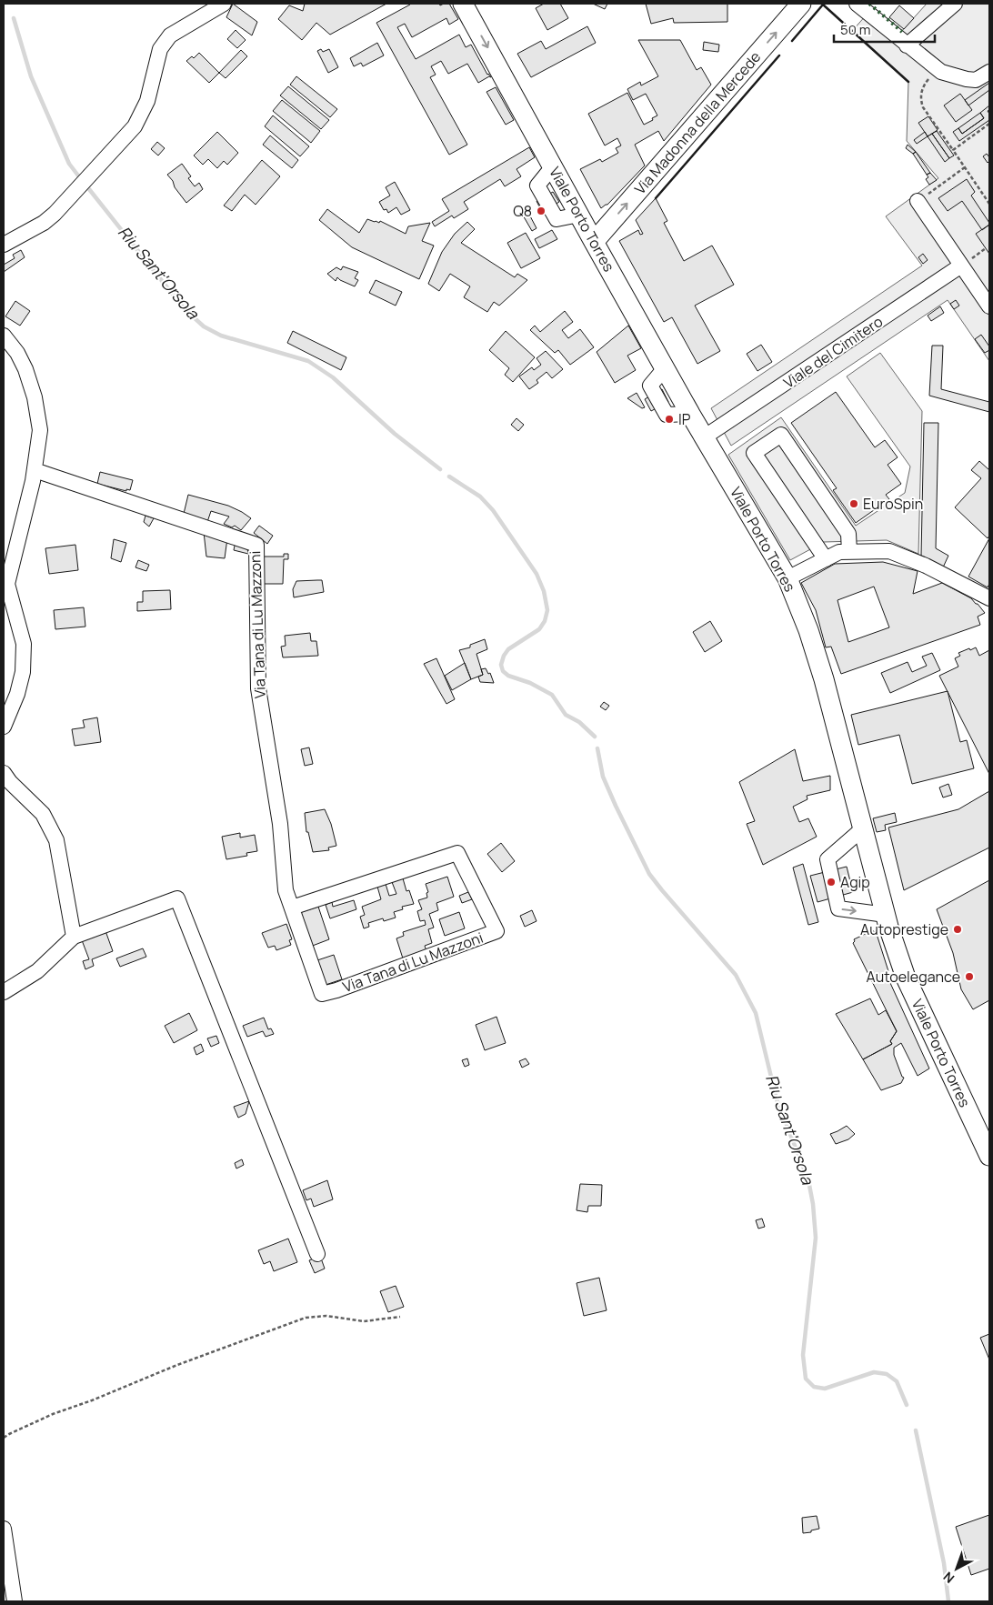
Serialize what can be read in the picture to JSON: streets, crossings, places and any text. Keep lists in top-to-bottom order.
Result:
{
  "streets": {
    "main road": ["Via Madonna della Mercede", "Viale Porto Torres"],
    "street": ["Viale del Cimitero", "Via Tana di Lu Mazzoni"]
  },
  "crossings": [
    ["Via Madonna della Mercede", "Viale Porto Torres"],
    ["Viale Porto Torres", "Viale del Cimitero"]
  ],
  "one_way": ["Via Madonna della Mercede"],
  "water": ["Riu Sant'Orsola"],
  "places": [
    "Q8",
    "IP",
    "EuroSpin",
    "Agip",
    "Autoprestige",
    "Autoelegance"
  ],
  "scale_bar": "50 m",
  "north": "bottom left"
}
